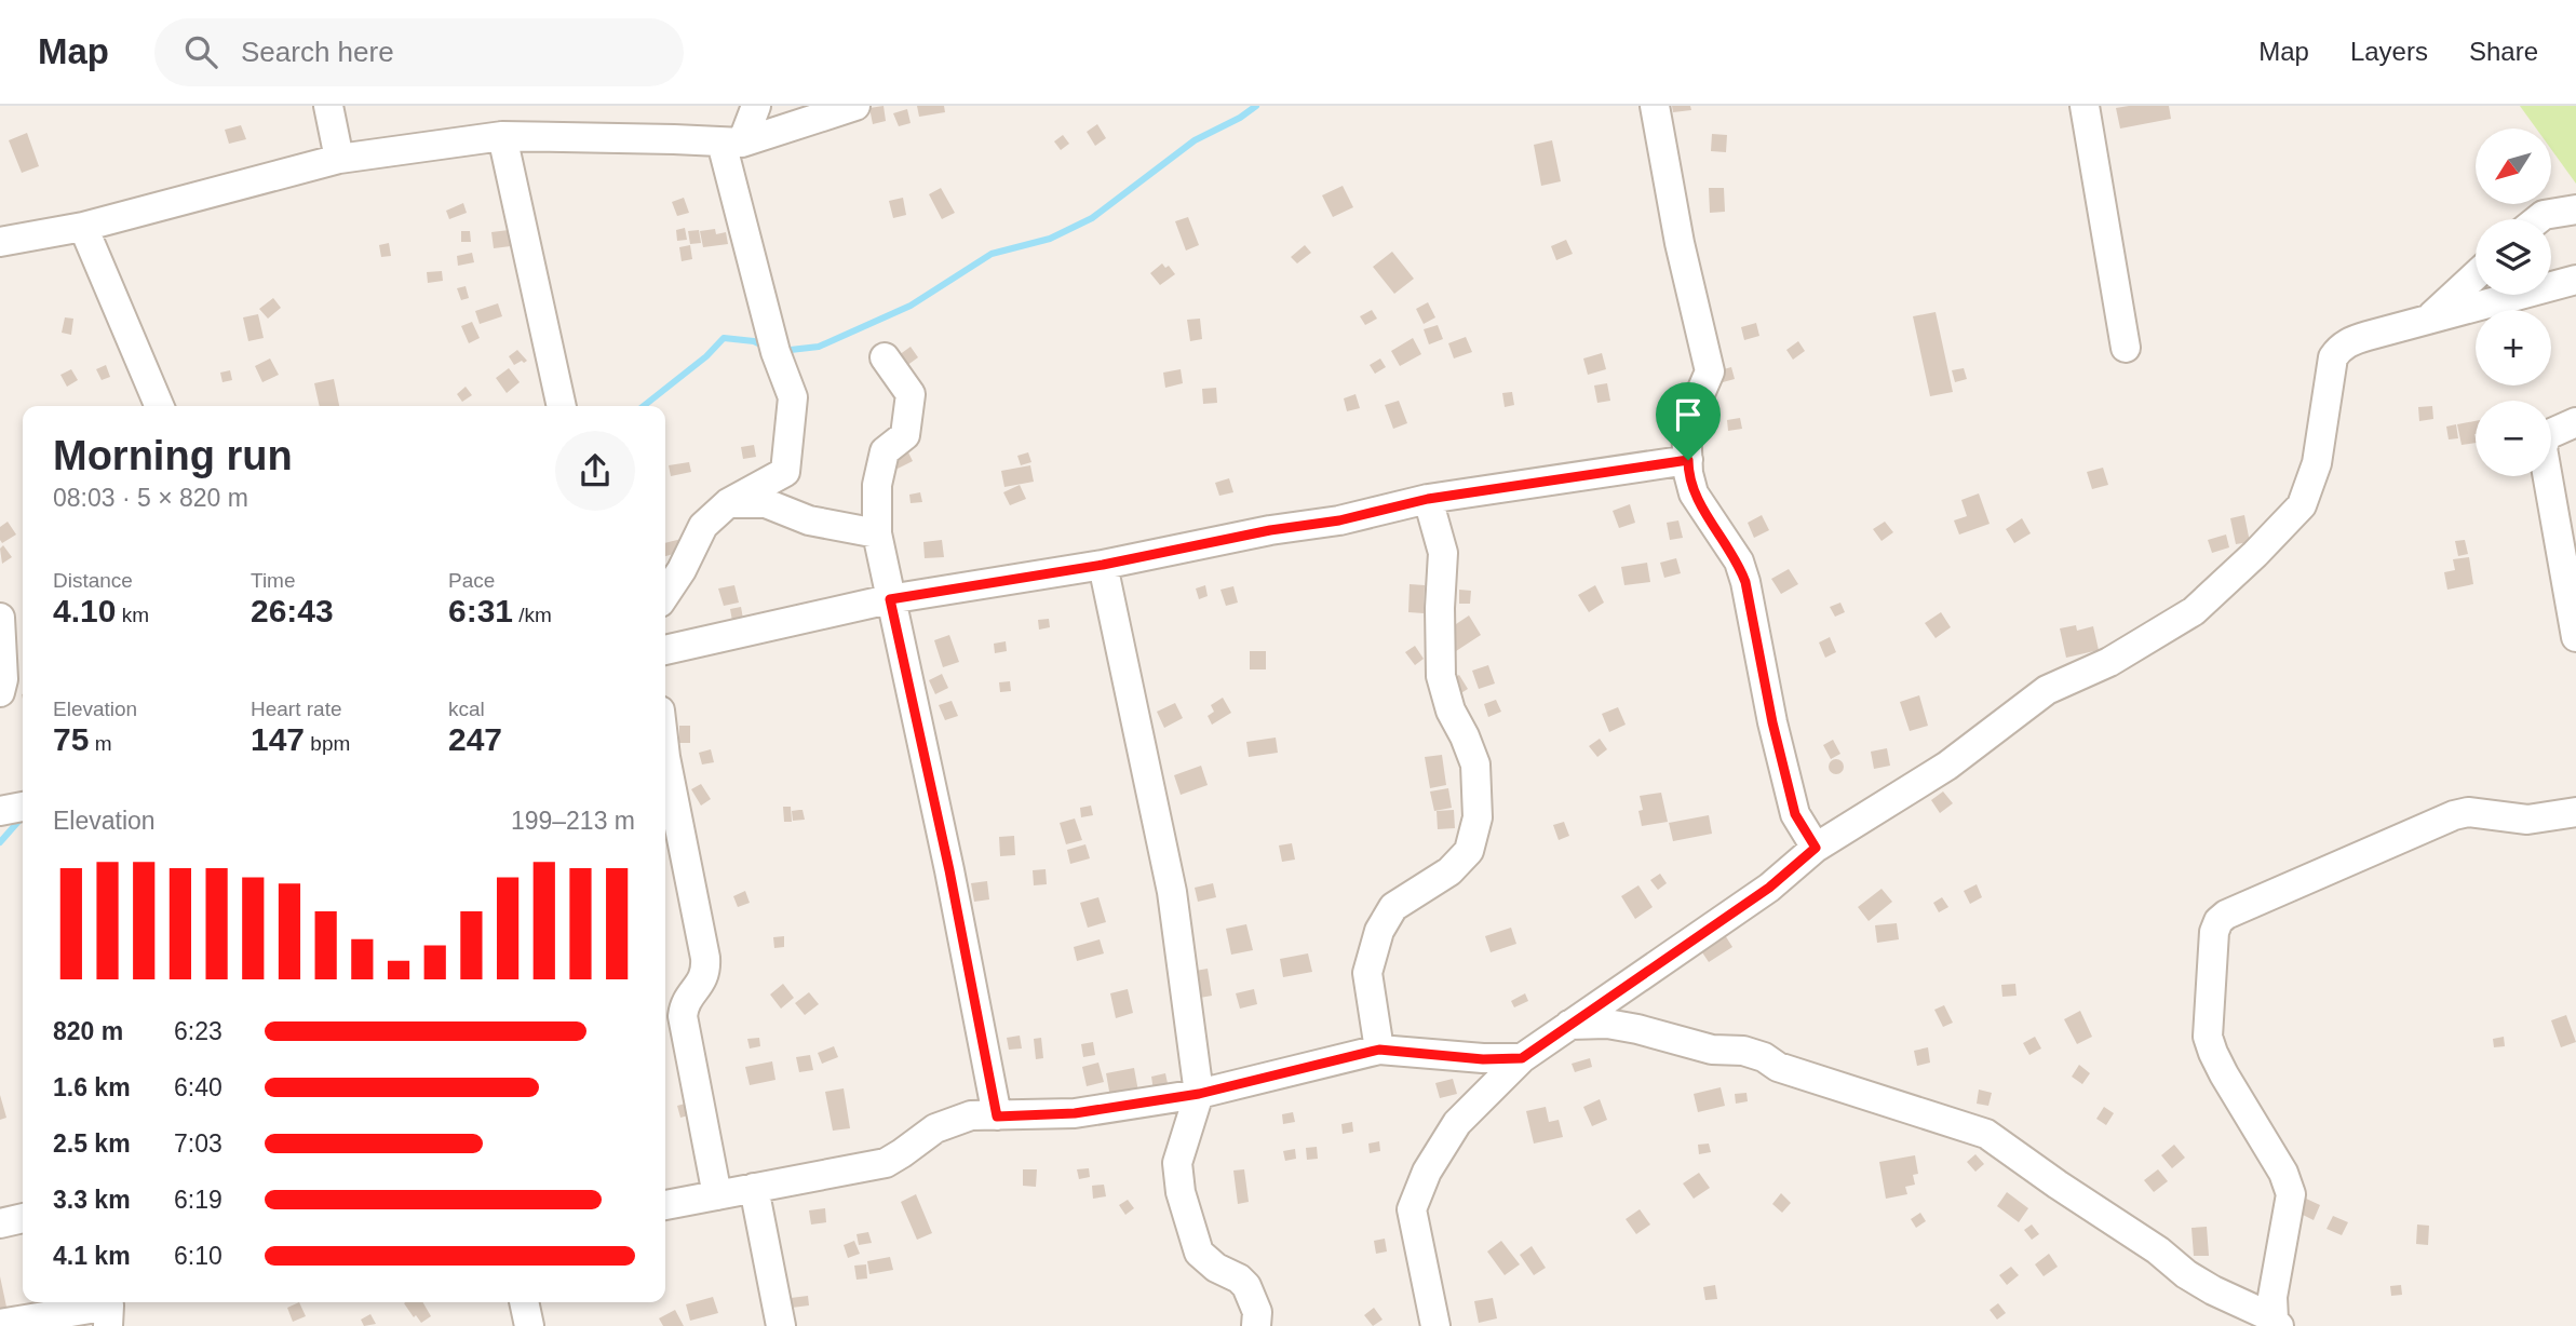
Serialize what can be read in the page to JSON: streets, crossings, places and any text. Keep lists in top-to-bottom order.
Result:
{
  "north": "bottom left",
  "page": {
    "header": "Map",
    "search": "Search here",
    "nav": ["Map", "Layers", "Share"],
    "map_buttons": ["+", "−"],
    "heading": ["Morning run", "08:03 · 5 × 820 m"],
    "stats": [
      ["Distance", "4.10 km"],
      ["Time", "26:43"],
      ["Pace", "6:31 /km"],
      ["Elevation", "75 m"],
      ["Heart rate", "147 bpm"],
      ["kcal", "247"]
    ],
    "chart": ["Elevation", "199–213 m"],
    "list": [
      {
        "name": "820 m",
        "note": "6:23"
      },
      {
        "name": "1.6 km",
        "note": "6:40"
      },
      {
        "name": "2.5 km",
        "note": "7:03"
      },
      {
        "name": "3.3 km",
        "note": "6:19"
      },
      {
        "name": "4.1 km",
        "note": "6:10"
      }
    ]
  }
}
